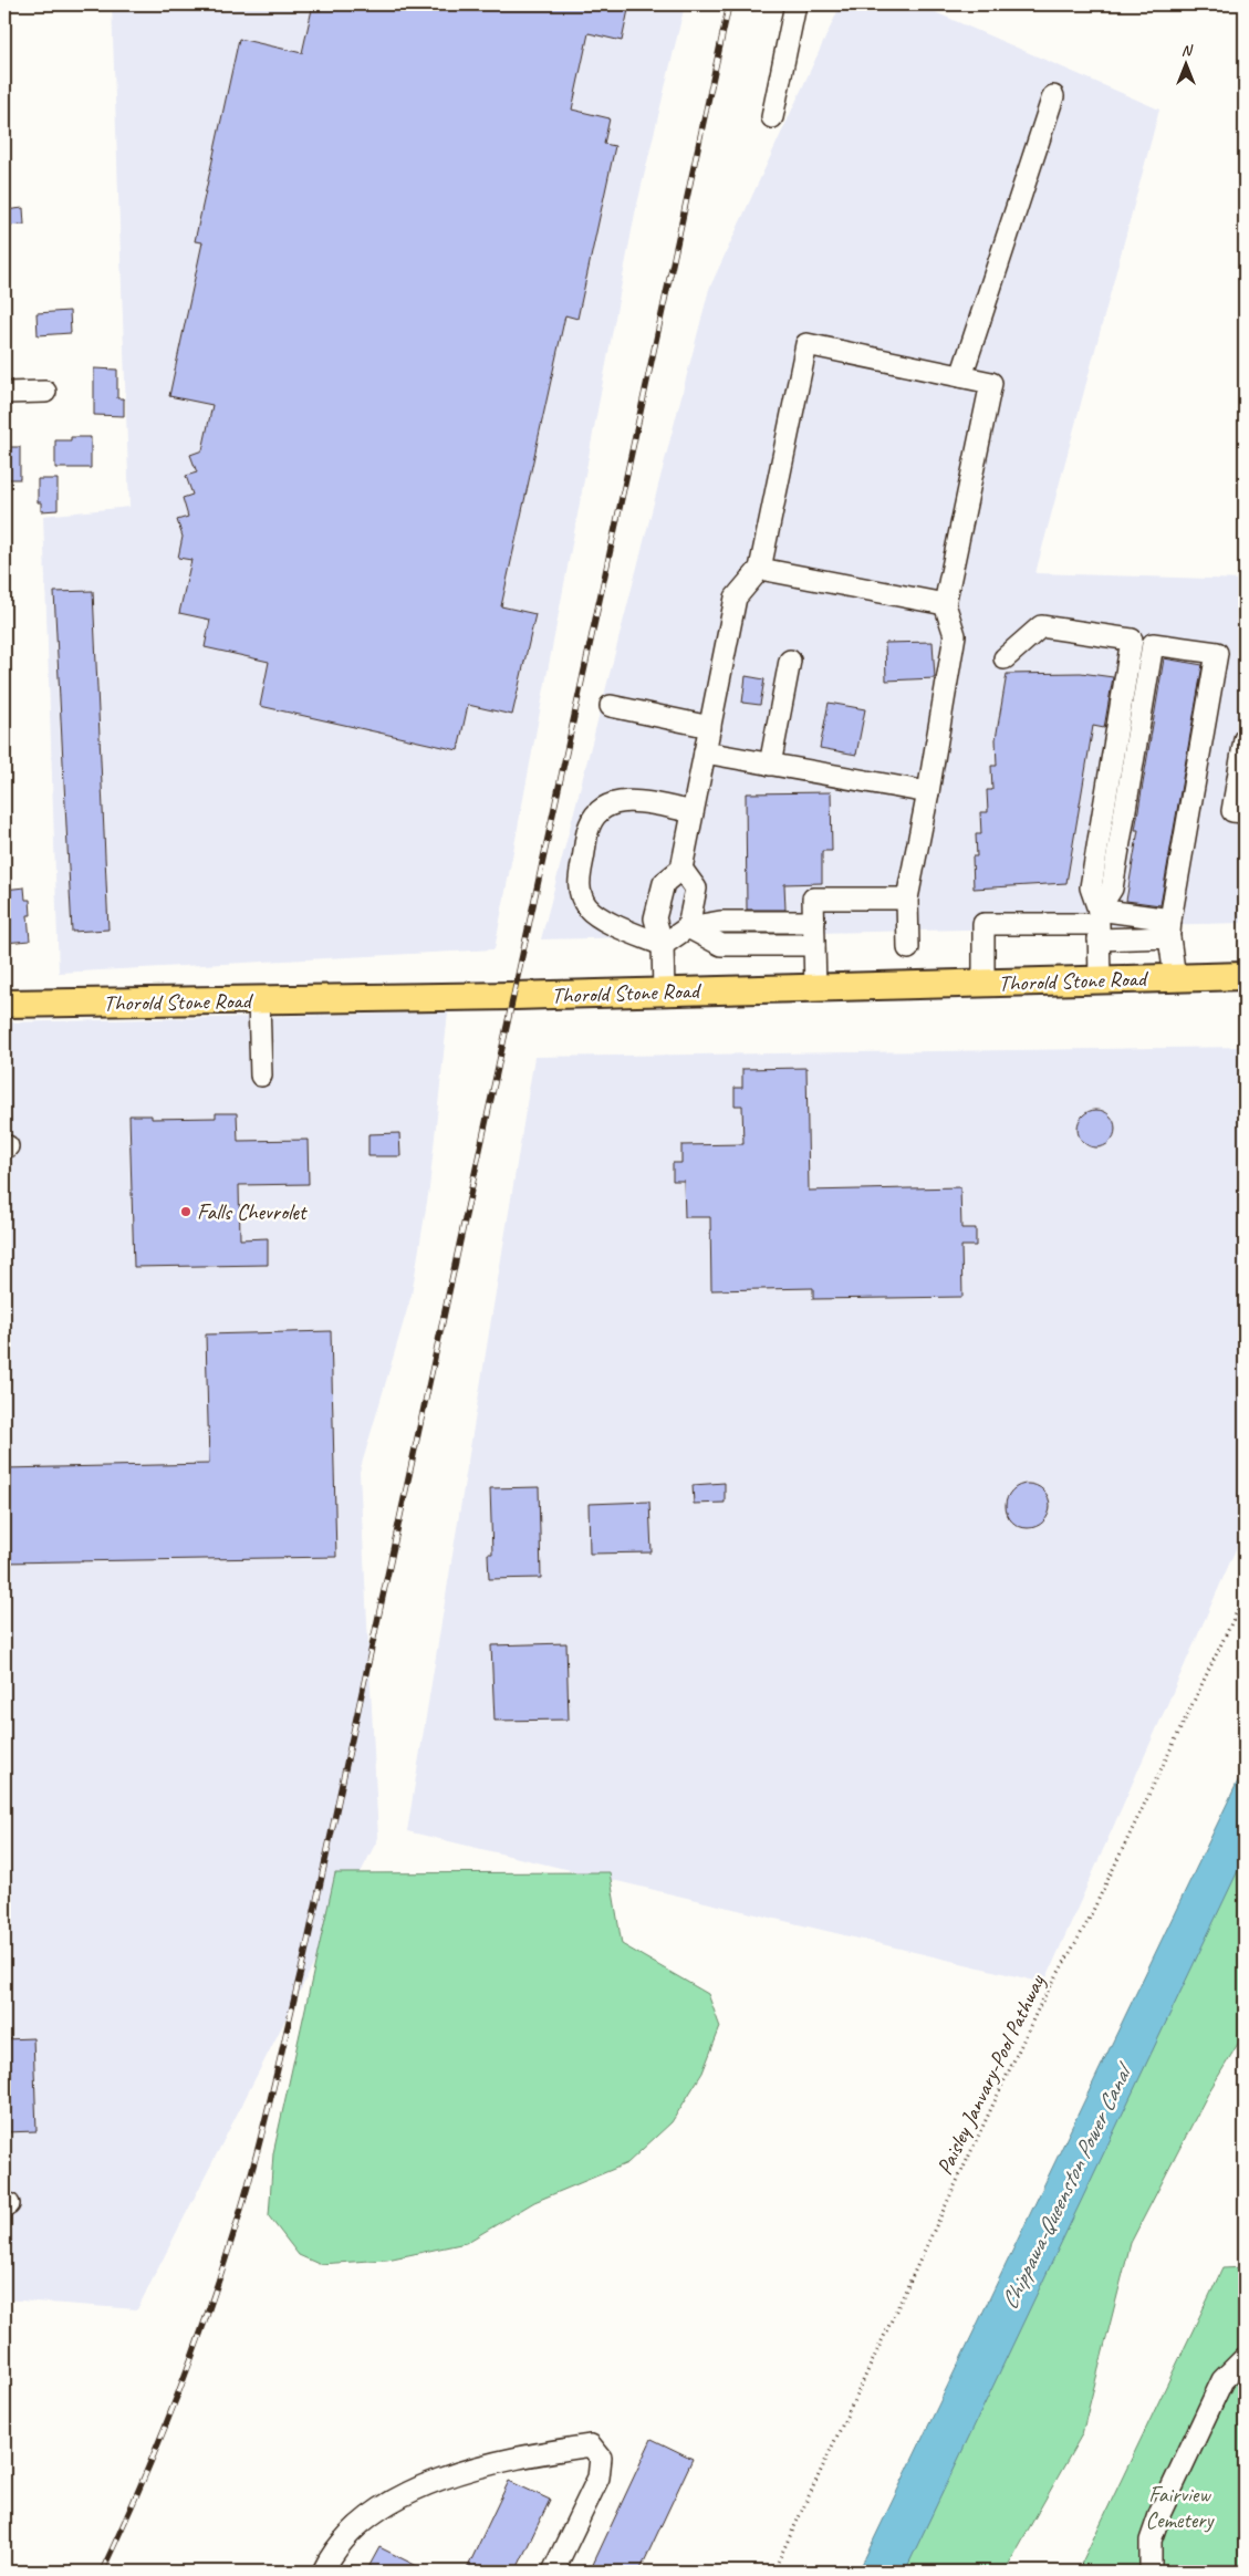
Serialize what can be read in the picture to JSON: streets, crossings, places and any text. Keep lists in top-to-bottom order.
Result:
{
  "streets": {
    "main road": ["Thorold Stone Road"],
    "path": ["Paisley Janvary-Pool Pathway"]
  },
  "water": ["Chippawa-Queenston Power Canal"],
  "parks": ["Fairview Cemetery"],
  "places": ["Falls Chevrolet"],
  "north": "top"
}
